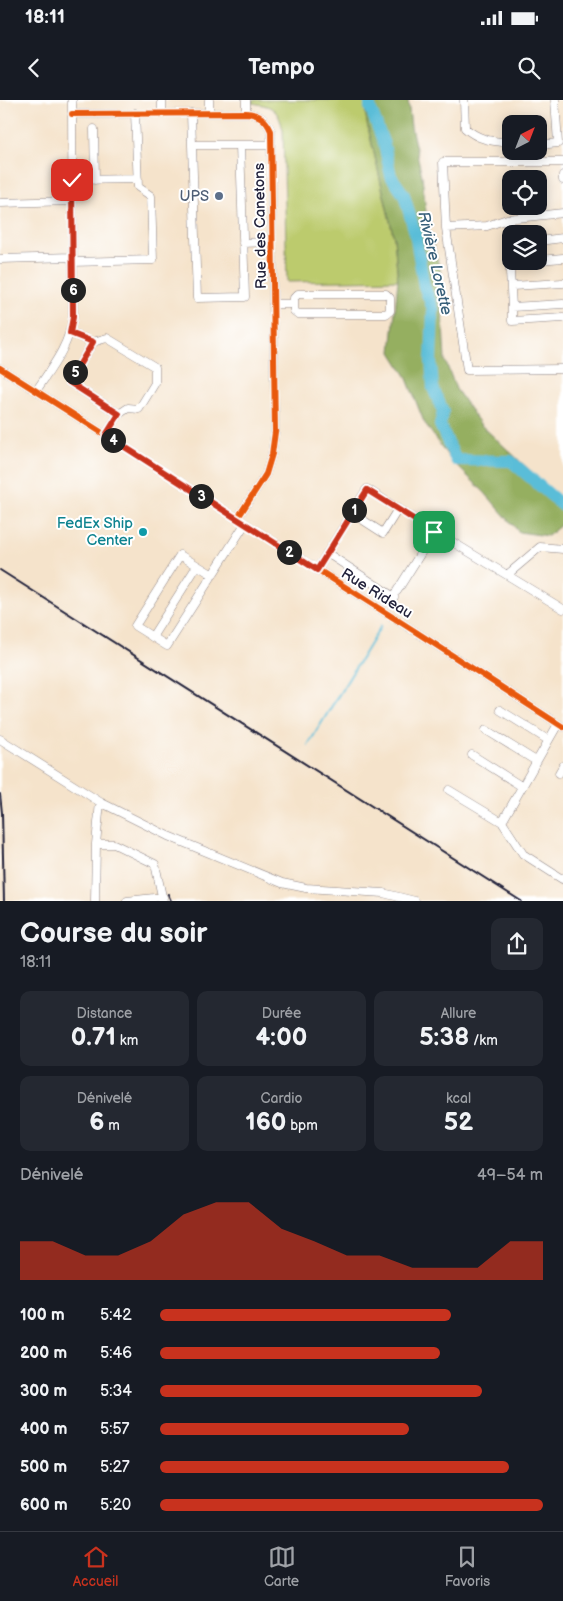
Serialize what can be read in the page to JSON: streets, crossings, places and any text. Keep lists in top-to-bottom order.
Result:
{
  "streets": {
    "street": ["Rue des Canetons", "Rue Rideau"]
  },
  "crossings": [
    ["Rue des Canetons", "Rue Rideau"]
  ],
  "water": ["Rivière Lorette"],
  "places": ["UPS", "FedEx Ship Center"],
  "north": "top right",
  "page": {
    "status": "18:11",
    "header": "Tempo",
    "pins": [
      "6",
      "5",
      "4",
      "3",
      "1",
      "2"
    ],
    "heading": ["Course du soir", "18:11"],
    "stats": [
      ["Distance", "0.71 km"],
      ["Durée", "4:00"],
      ["Allure", "5:38 /km"],
      ["Dénivelé", "6 m"],
      ["Cardio", "160 bpm"],
      ["kcal", "52"]
    ],
    "chart": ["Dénivelé", "49–54 m"],
    "list": [
      {
        "name": "100 m",
        "note": "5:42"
      },
      {
        "name": "200 m",
        "note": "5:46"
      },
      {
        "name": "300 m",
        "note": "5:34"
      },
      {
        "name": "400 m",
        "note": "5:57"
      },
      {
        "name": "500 m",
        "note": "5:27"
      },
      {
        "name": "600 m",
        "note": "5:20"
      }
    ],
    "tabs": ["Accueil", "Carte", "Favoris"]
  }
}
